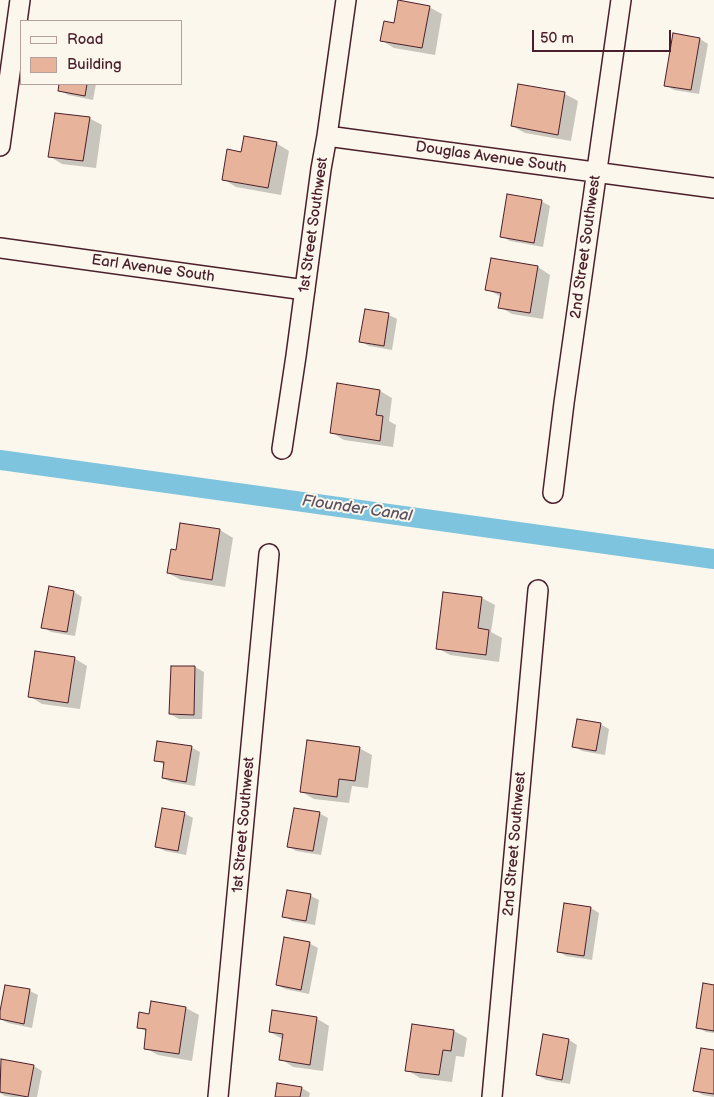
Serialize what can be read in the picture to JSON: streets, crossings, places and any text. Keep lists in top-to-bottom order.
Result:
{
  "streets": {
    "street": [
      "Douglas Avenue South",
      "1st Street Southwest",
      "2nd Street Southwest",
      "Earl Avenue South"
    ]
  },
  "crossings": [
    ["Douglas Avenue South", "1st Street Southwest"],
    ["Douglas Avenue South", "2nd Street Southwest"],
    ["1st Street Southwest", "Earl Avenue South"]
  ],
  "water": ["Flounder Canal"],
  "legend": ["Road", "Building"],
  "scale_bar": "50 m"
}
